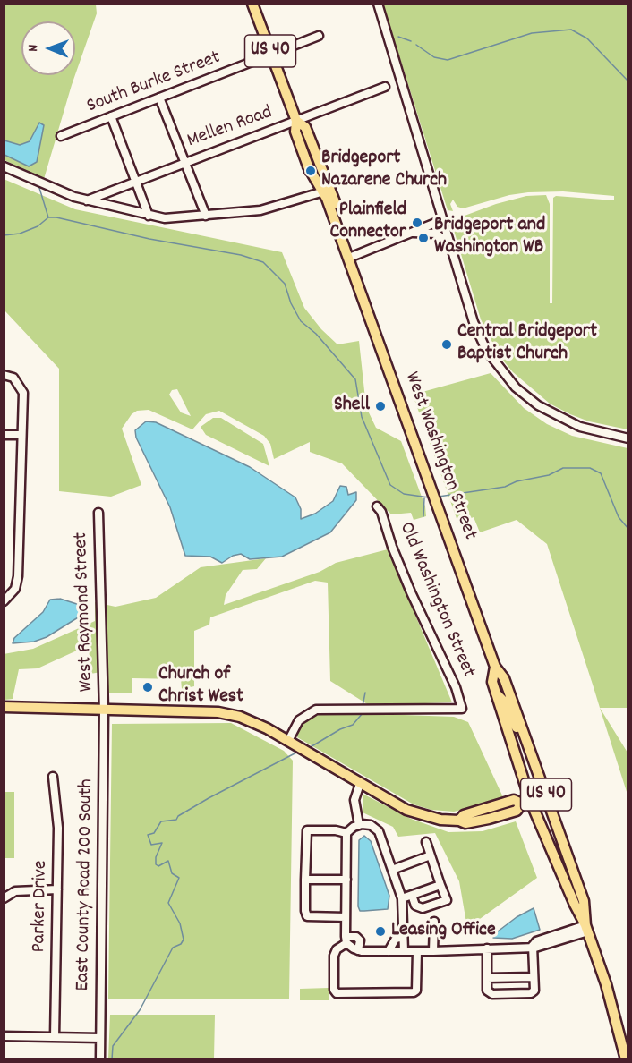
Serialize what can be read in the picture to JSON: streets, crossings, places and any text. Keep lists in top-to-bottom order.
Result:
{
  "streets": {
    "main road": ["US 40", "West Washington Street"],
    "street": [
      "South Burke Street",
      "Mellen Road",
      "Old Washington Street",
      "West Raymond Street",
      "East County Road 200 South",
      "Parker Drive"
    ]
  },
  "crossings": [
    ["South Burke Street", "West Washington Street"],
    ["Mellen Road", "West Washington Street"],
    ["West Raymond Street", "East County Road 200 South"]
  ],
  "places": [
    "Bridgeport Nazarene Church",
    "Plainfield Connector",
    "Bridgeport and Washington WB",
    "Central Bridgeport Baptist Church",
    "Shell",
    "Church of Christ West",
    "Leasing Office"
  ],
  "north": "left"
}
